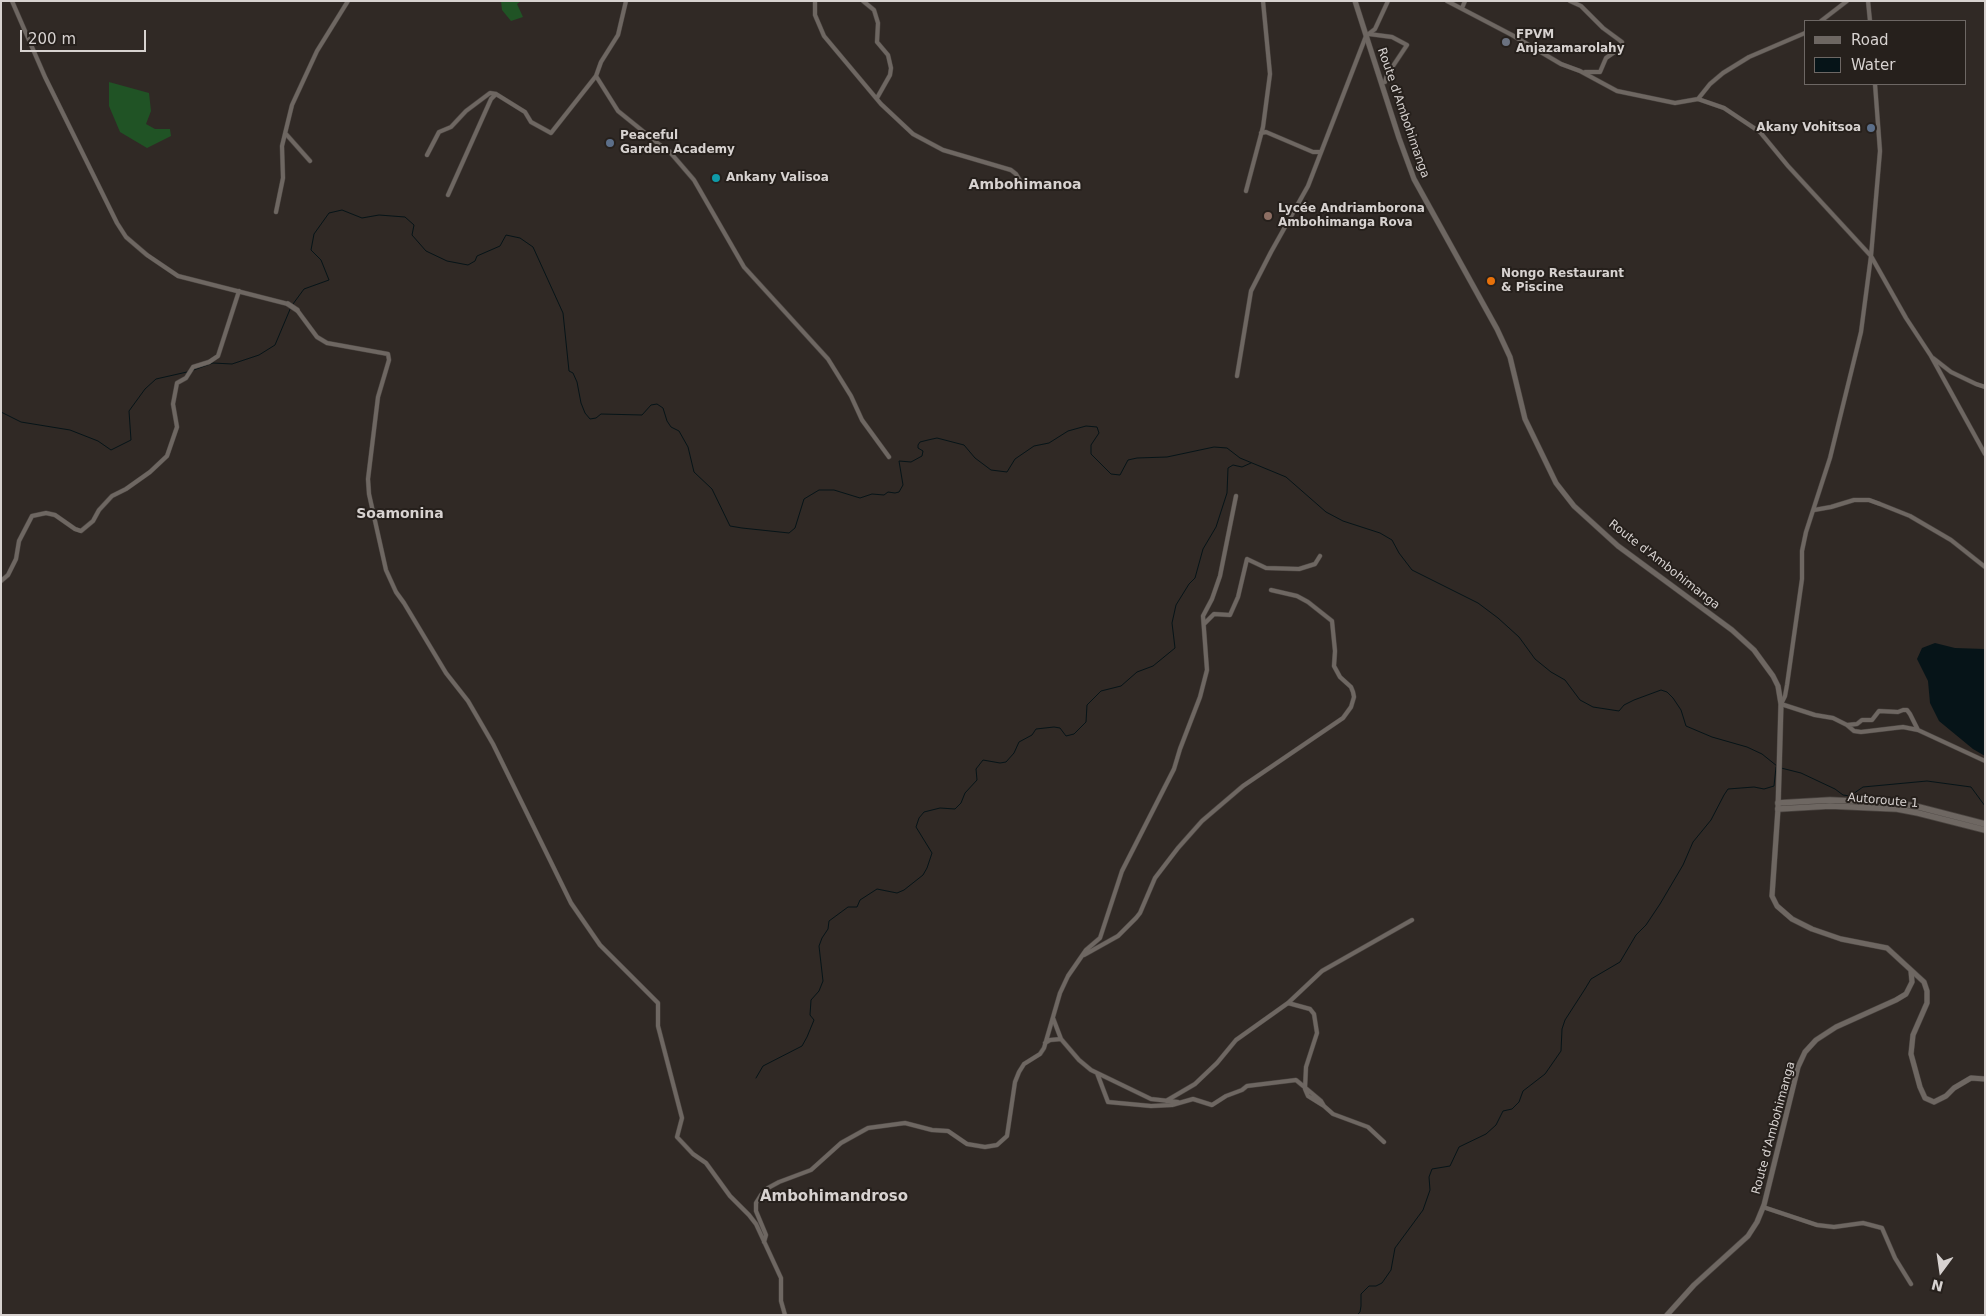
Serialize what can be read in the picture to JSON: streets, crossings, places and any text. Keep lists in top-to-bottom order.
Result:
{
  "streets": {
    "main road": ["Autoroute 1"],
    "street": ["Route d'Ambohimanga"]
  },
  "crossings": [
    ["Route d'Ambohimanga", "Autoroute 1"]
  ],
  "districts": ["Ambohimanoa", "Soamonina", "Ambohimandroso"],
  "places": [
    "FPVM Anjazamarolahy",
    "Akany Vohitsoa",
    "Peaceful Garden Academy",
    "Ankany Valisoa",
    "Lycée Andriamborona Ambohimanga Rova",
    "Nongo Restaurant & Piscine"
  ],
  "legend": ["Road", "Water"],
  "scale_bar": "200 m",
  "north": "bottom"
}
